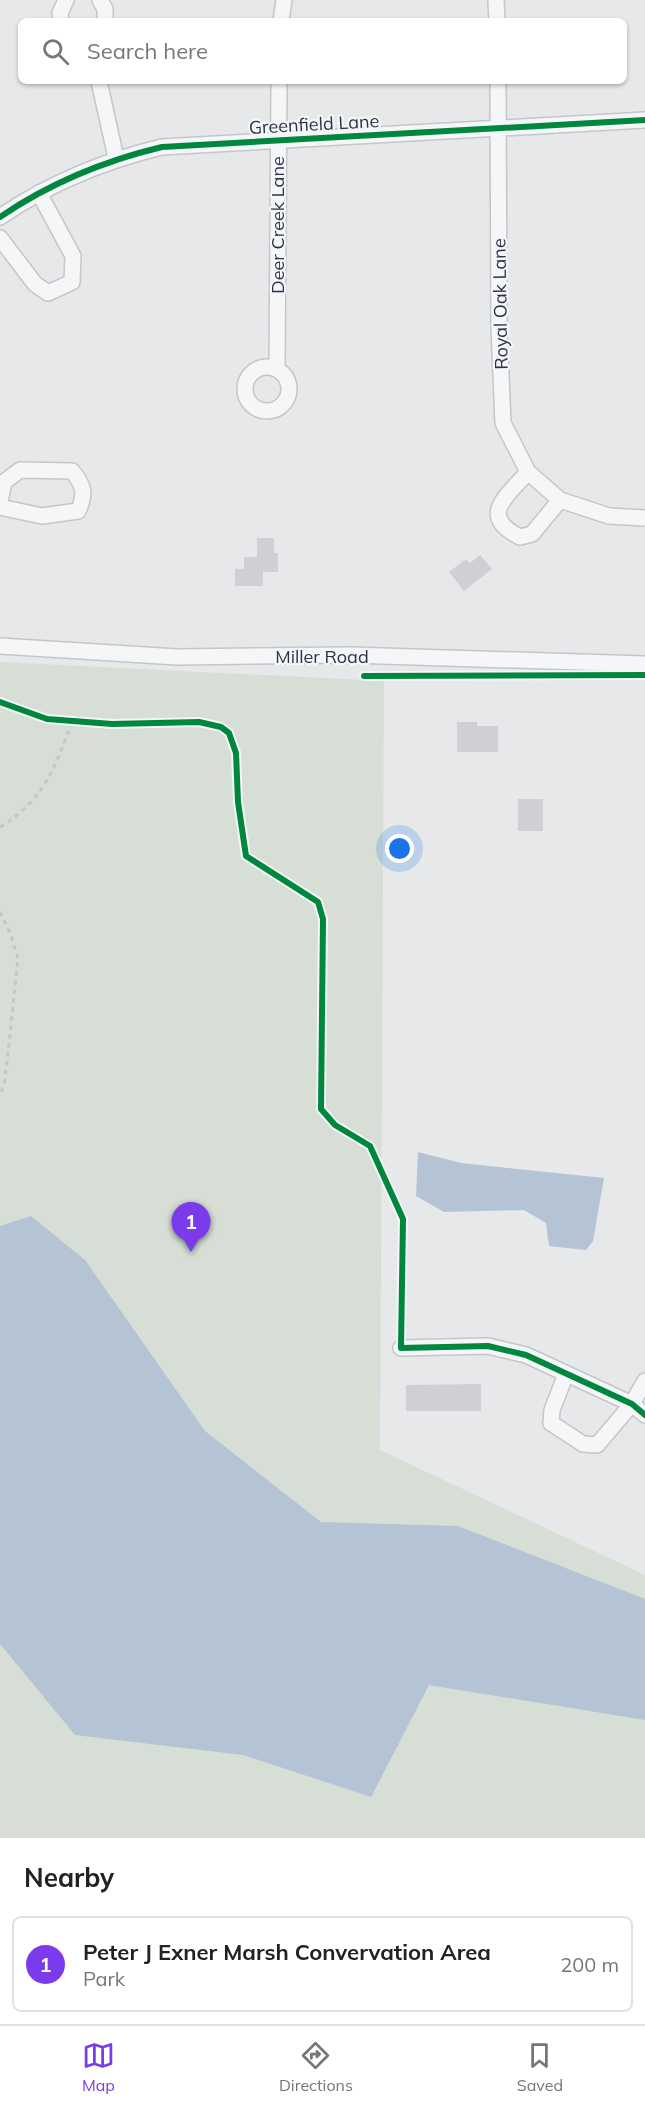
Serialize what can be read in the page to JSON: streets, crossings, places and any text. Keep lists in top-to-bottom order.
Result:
{
  "streets": {
    "street": [
      "Greenfield Lane",
      "Deer Creek Lane",
      "Royal Oak Lane",
      "Miller Road"
    ]
  },
  "crossings": [
    ["Greenfield Lane", "Deer Creek Lane"],
    ["Greenfield Lane", "Royal Oak Lane"]
  ],
  "page": {
    "search": "Search here",
    "pins": "1",
    "heading": "Nearby",
    "list": [
      {
        "mark": "1",
        "name": "Peter J Exner Marsh Convervation Area",
        "note": "Park",
        "value": "200 m"
      }
    ],
    "nav": ["Map", "Directions", "Saved"]
  }
}
